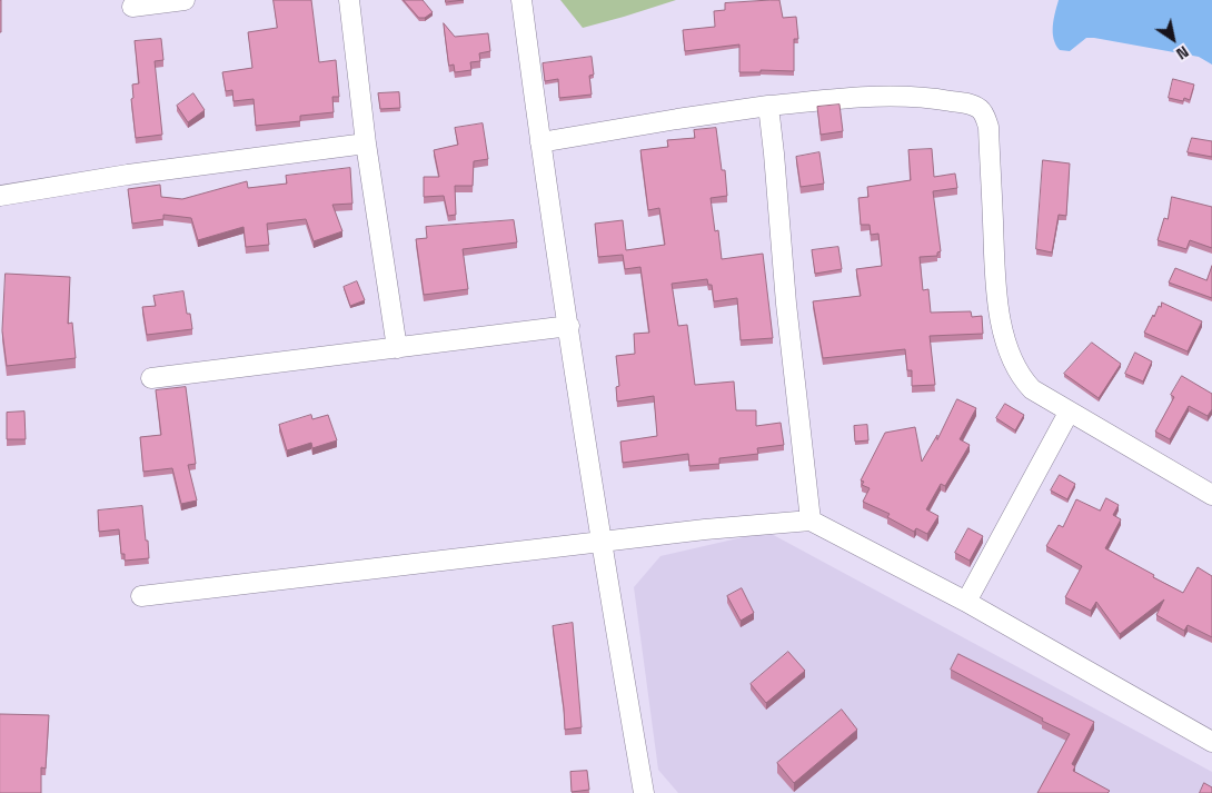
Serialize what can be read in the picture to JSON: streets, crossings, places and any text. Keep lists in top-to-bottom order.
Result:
{
  "north": "bottom right"
}
